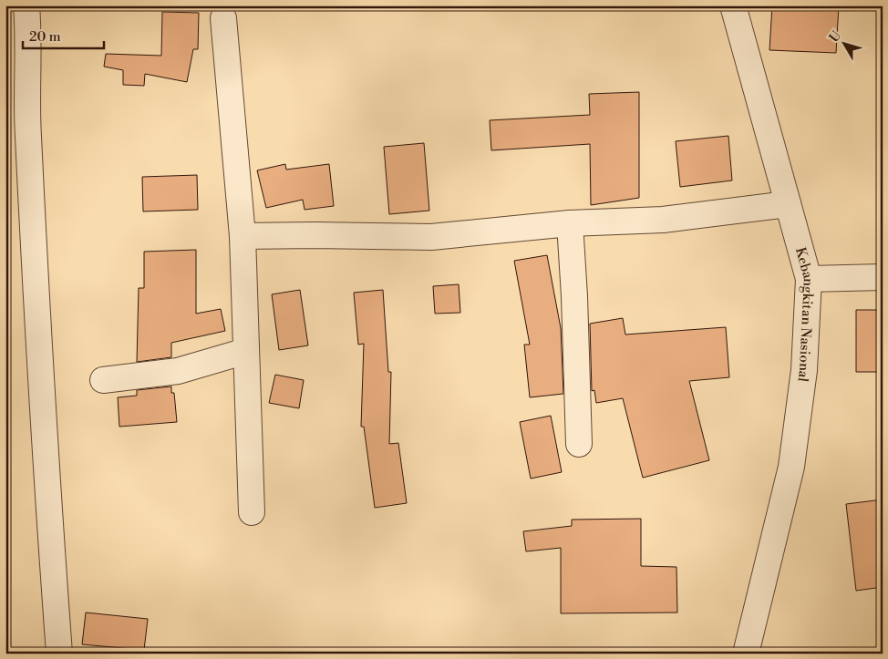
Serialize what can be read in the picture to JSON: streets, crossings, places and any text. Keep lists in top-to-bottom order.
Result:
{
  "streets": {
    "street": ["Kebangkitan Nasional"]
  },
  "scale_bar": "20 m",
  "north": "top left"
}
